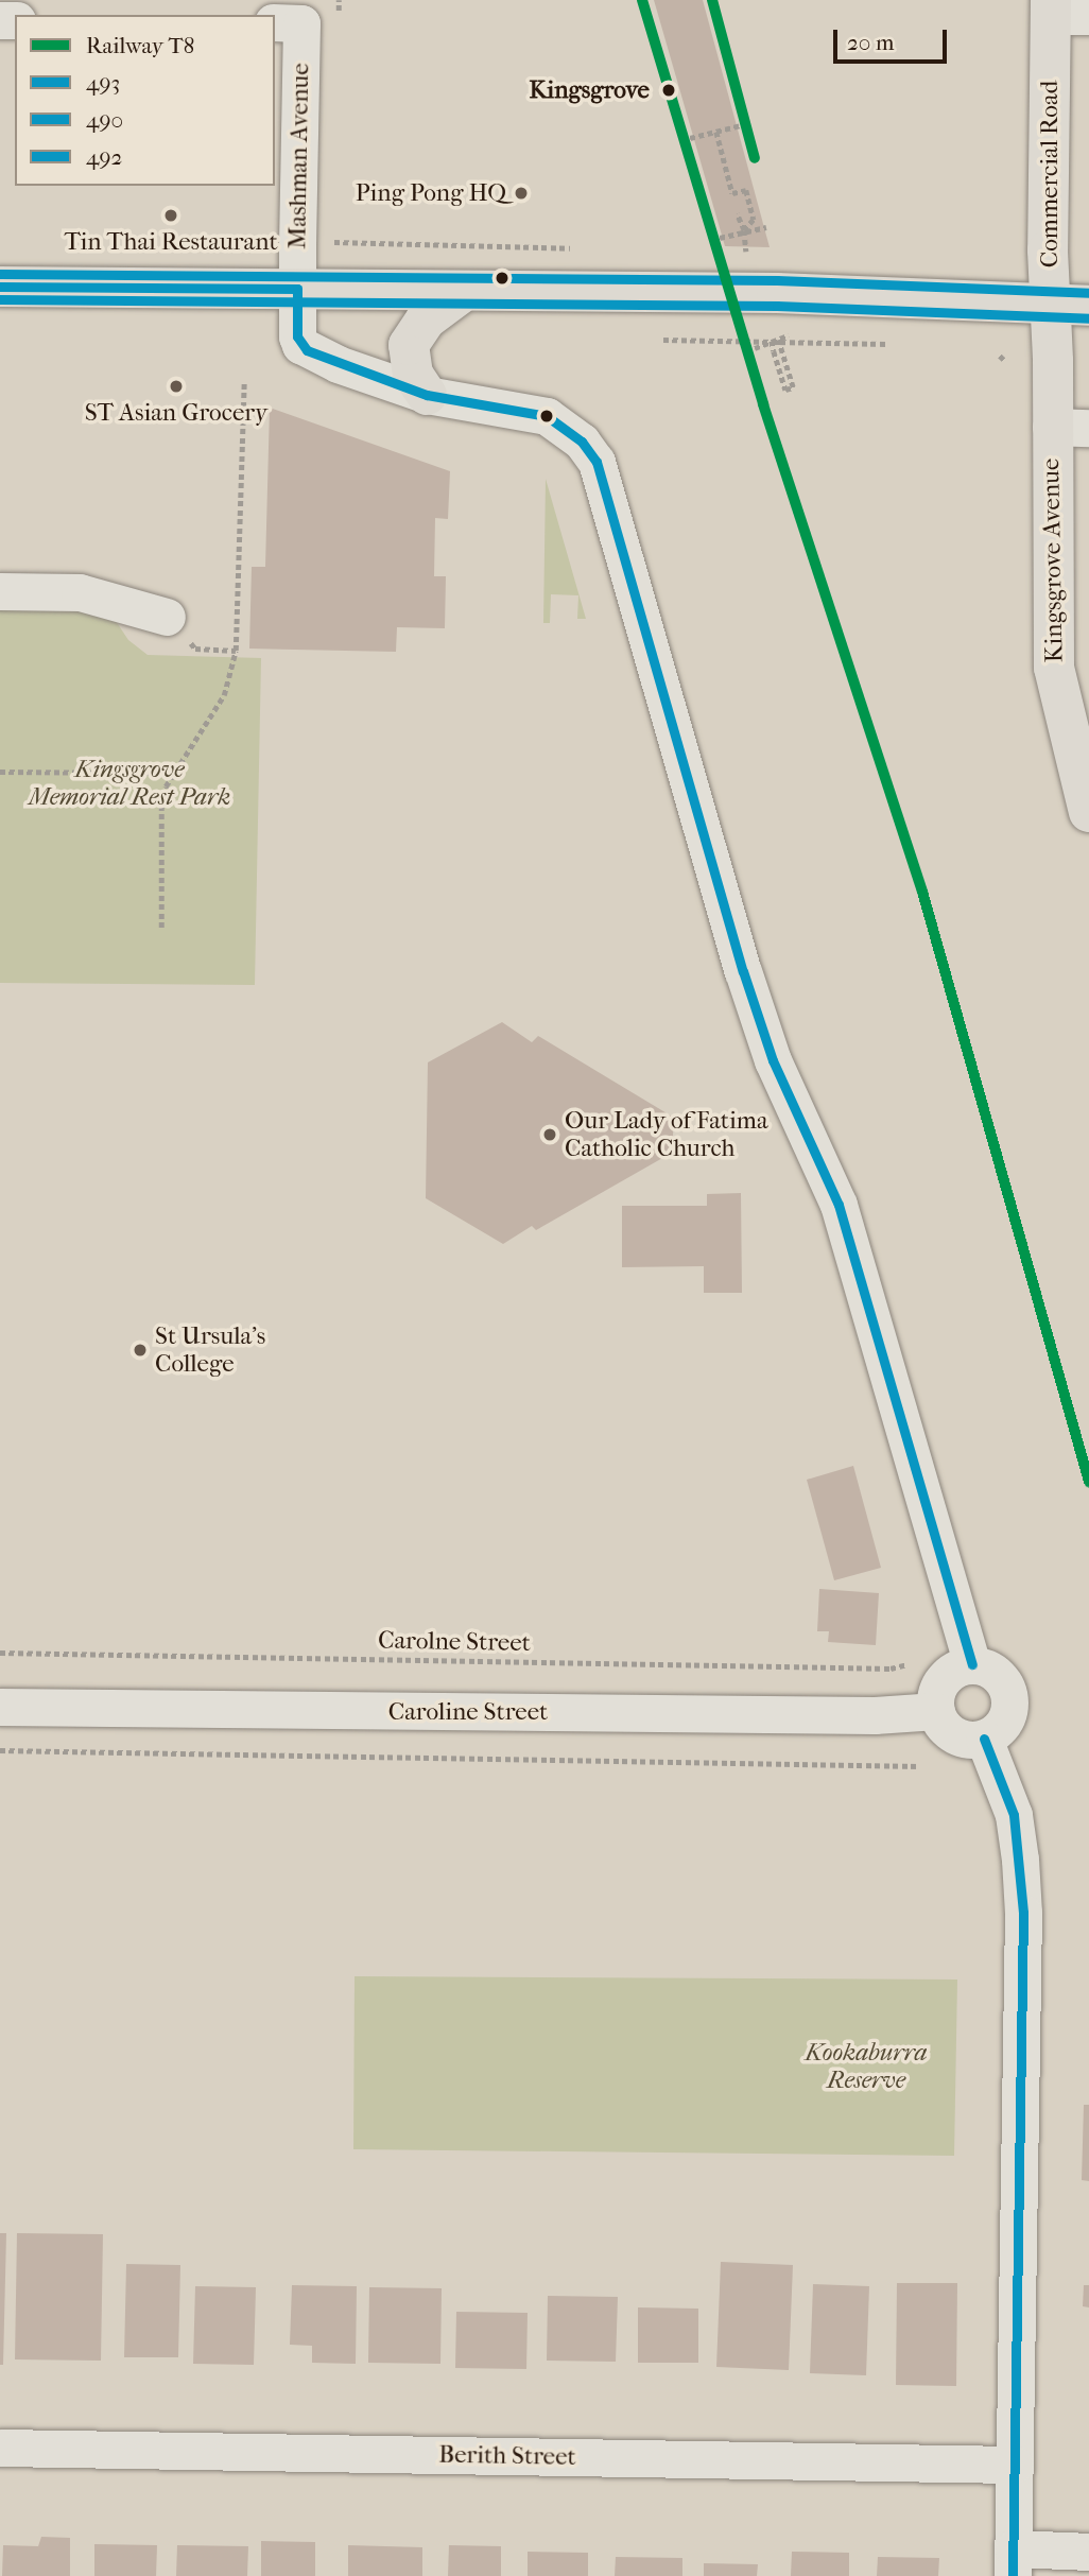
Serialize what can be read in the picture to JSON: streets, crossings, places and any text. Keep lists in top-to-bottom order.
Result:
{
  "streets": {
    "main road": ["Commercial Road", "Kingsgrove Avenue"],
    "street": ["Mashman Avenue", "Caroline Street", "Berith Street"],
    "path": ["Carolne Street"]
  },
  "crossings": [
    ["Mashman Avenue", "Caroline Street"],
    ["Commercial Road", "Kingsgrove Avenue"]
  ],
  "parks": ["Kingsgrove Memorial Rest Park", "Kookaburra Reserve"],
  "places": [
    "Kingsgrove",
    "Ping Pong HQ",
    "Tin Thai Restaurant",
    "ST Asian Grocery",
    "Our Lady of Fatima Catholic Church",
    "St Ursula's College"
  ],
  "lines": [
    "rail line T8",
    "transit line 492",
    "transit line 493",
    "transit line 490"
  ],
  "legend": [
    "Railway T8",
    "493",
    "490",
    "492"
  ],
  "scale_bar": "20 m"
}
